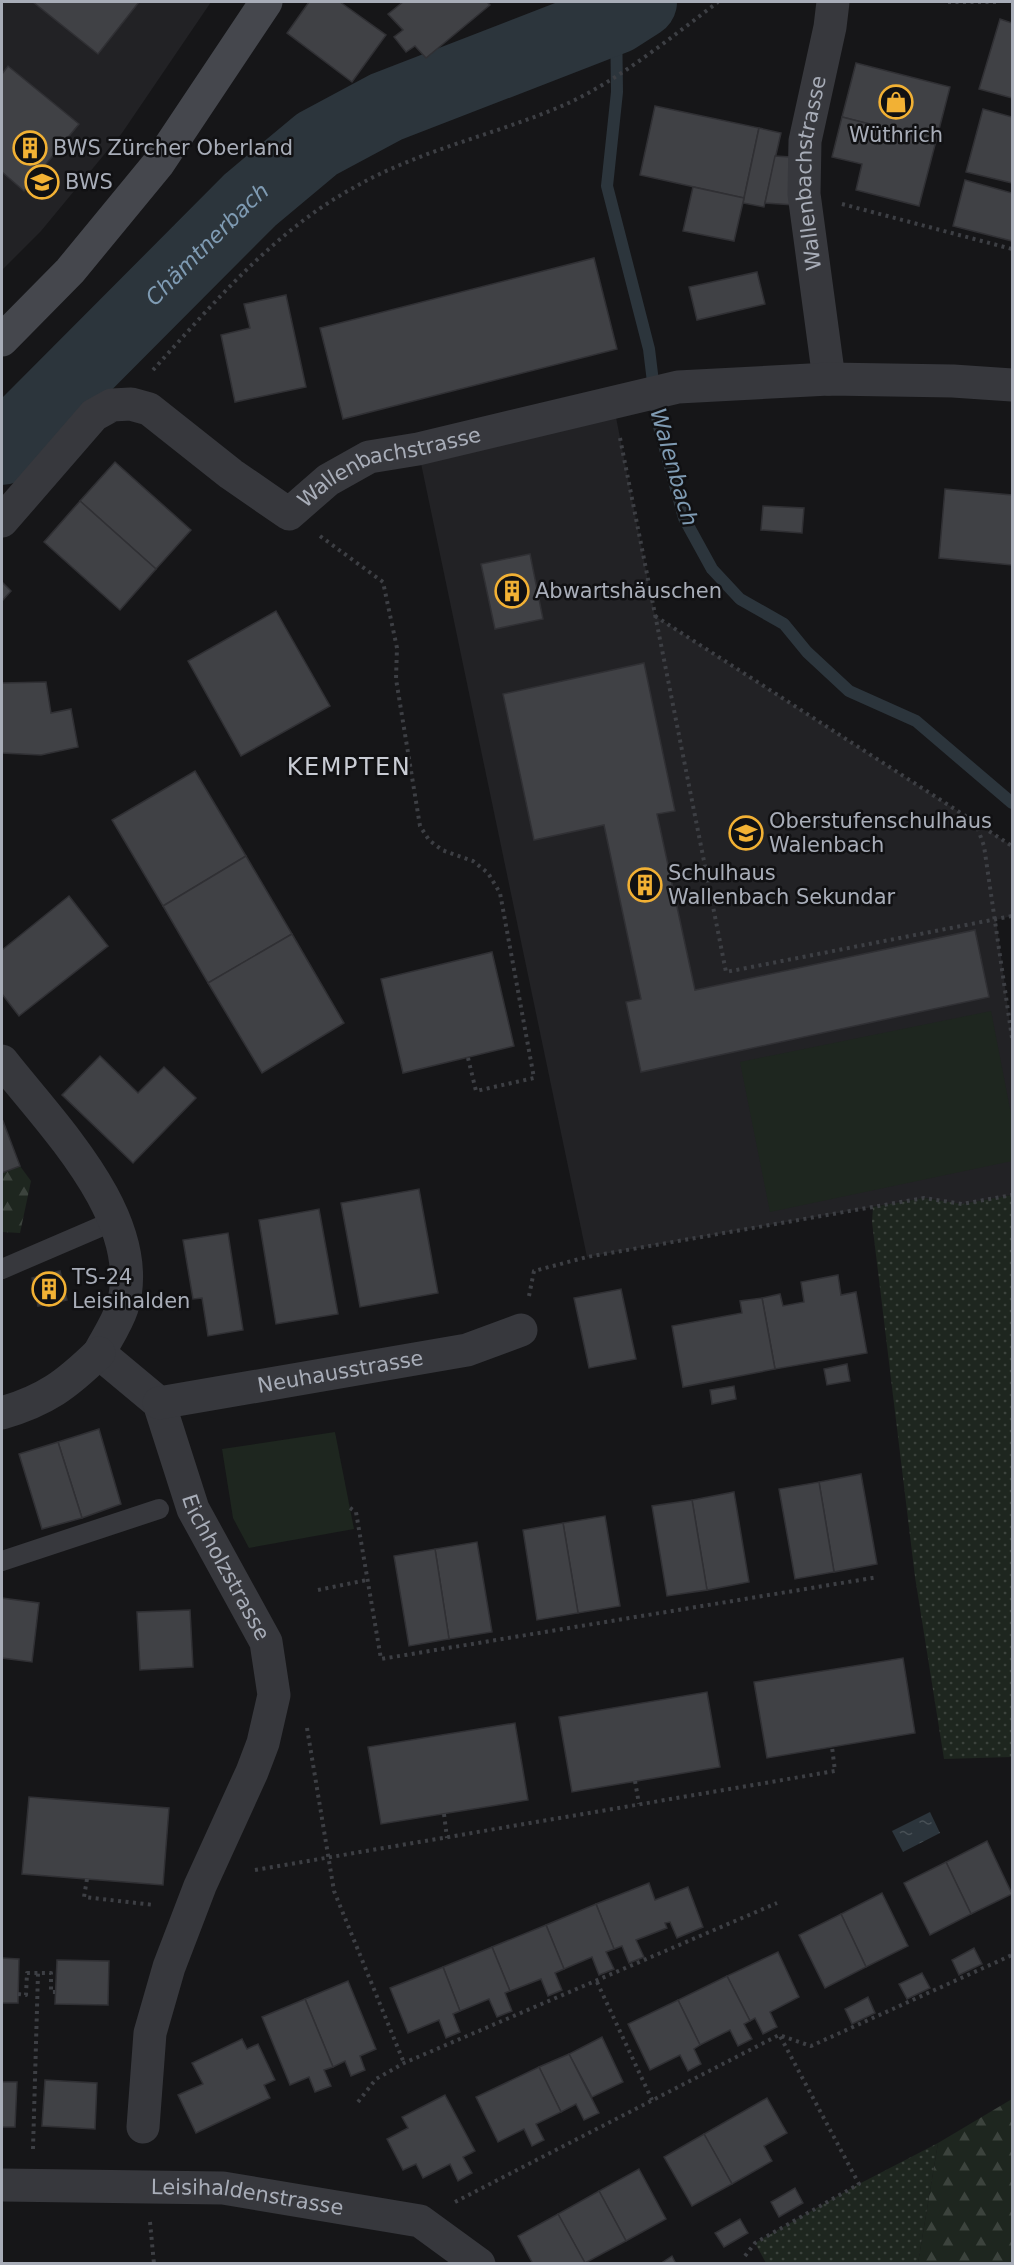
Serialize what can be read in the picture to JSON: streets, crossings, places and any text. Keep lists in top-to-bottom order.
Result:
{
  "streets": {
    "street": [
      "Wallenbachstrasse",
      "Neuhausstrasse",
      "Eichholzstrasse",
      "Leisihaldenstrasse"
    ]
  },
  "crossings": [
    ["Neuhausstrasse", "Eichholzstrasse"]
  ],
  "districts": ["KEMPTEN"],
  "water": ["Chämtnerbach", "Walenbach"],
  "places": {
    "shop": ["Wüthrich"],
    "building": [
      "BWS Zürcher Oberland",
      "Abwartshäuschen",
      "Schulhaus Wallenbach Sekundar",
      "TS-24 Leisihalden"
    ],
    "school or university": ["BWS", "Oberstufenschulhaus Walenbach"]
  }
}
